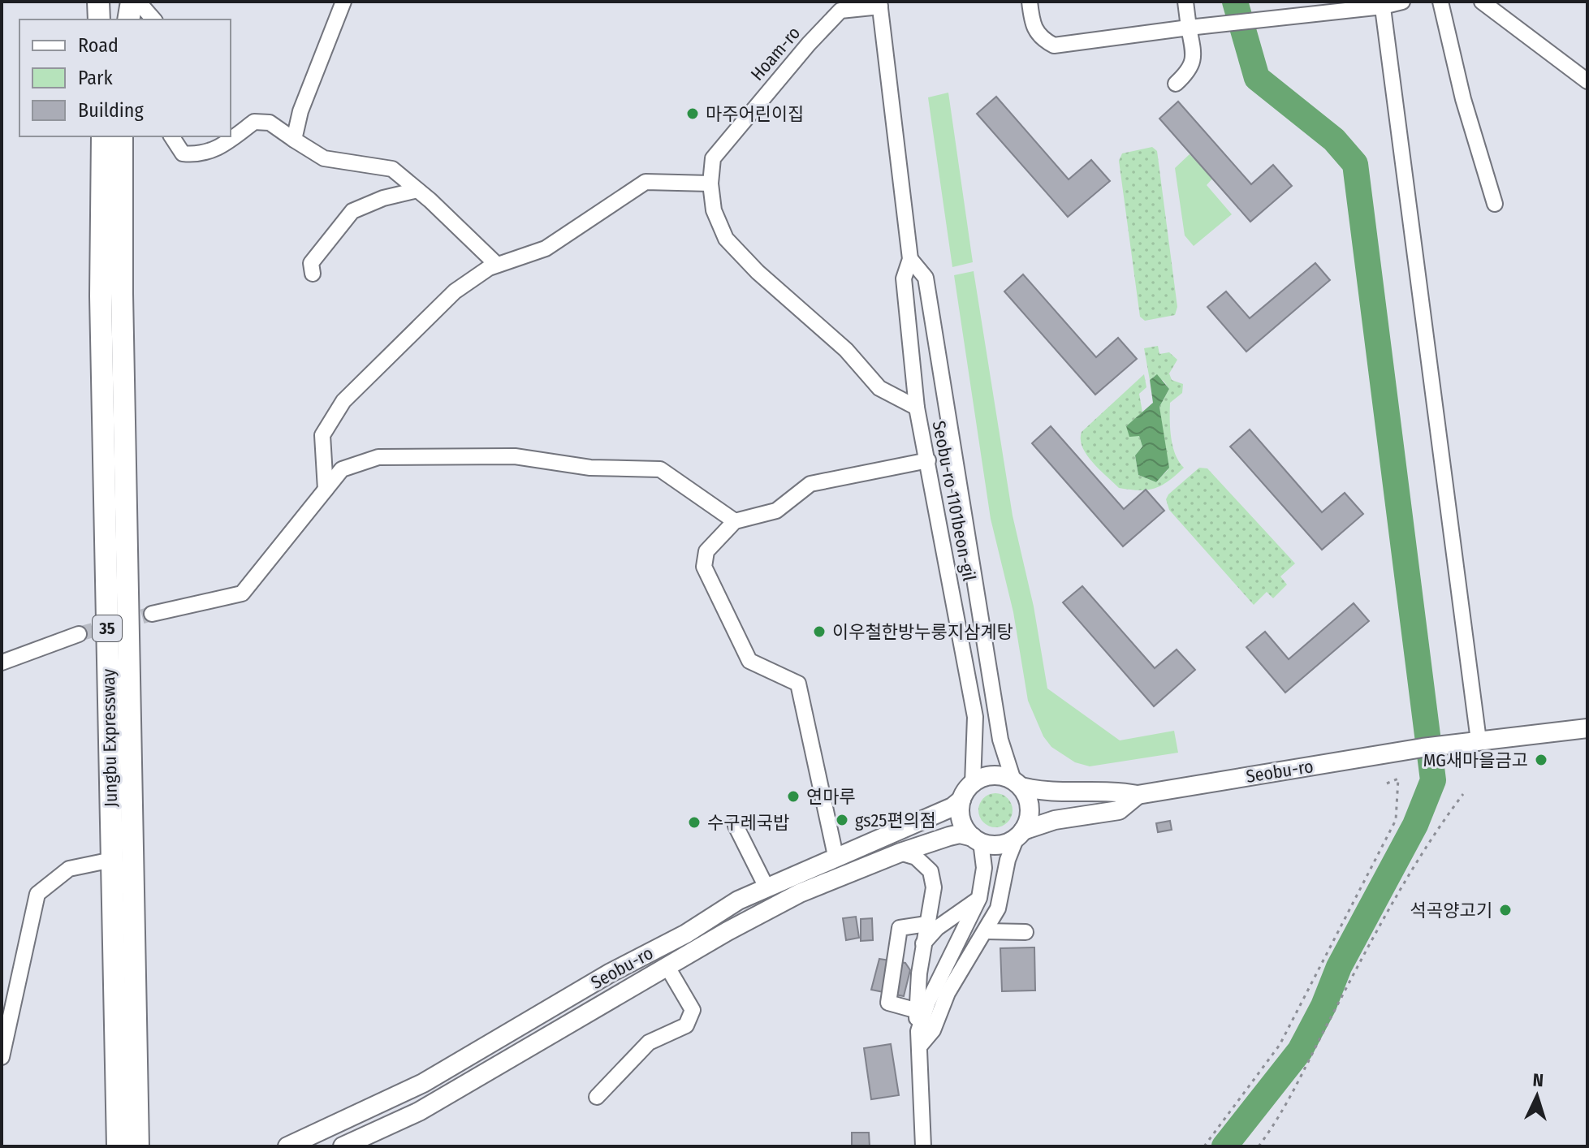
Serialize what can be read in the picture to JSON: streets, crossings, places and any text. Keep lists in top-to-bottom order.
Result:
{
  "streets": {
    "highway": ["35", "Jungbu Expressway"],
    "main road": ["Seobu-ro"],
    "street": ["Hoam-ro", "Seobu-ro 1101beon-gil"]
  },
  "crossings": [
    ["Hoam-ro", "Seobu-ro 1101beon-gil"],
    ["Seobu-ro 1101beon-gil", "Seobu-ro"]
  ],
  "places": [
    "마주어린이집",
    "이우철한방누룽지삼계탕",
    "MG새마을금고",
    "연마루",
    "gs25편의점",
    "수구레국밥",
    "석곡양고기"
  ],
  "legend": ["Road", "Park", "Building"],
  "north": "top"
}
